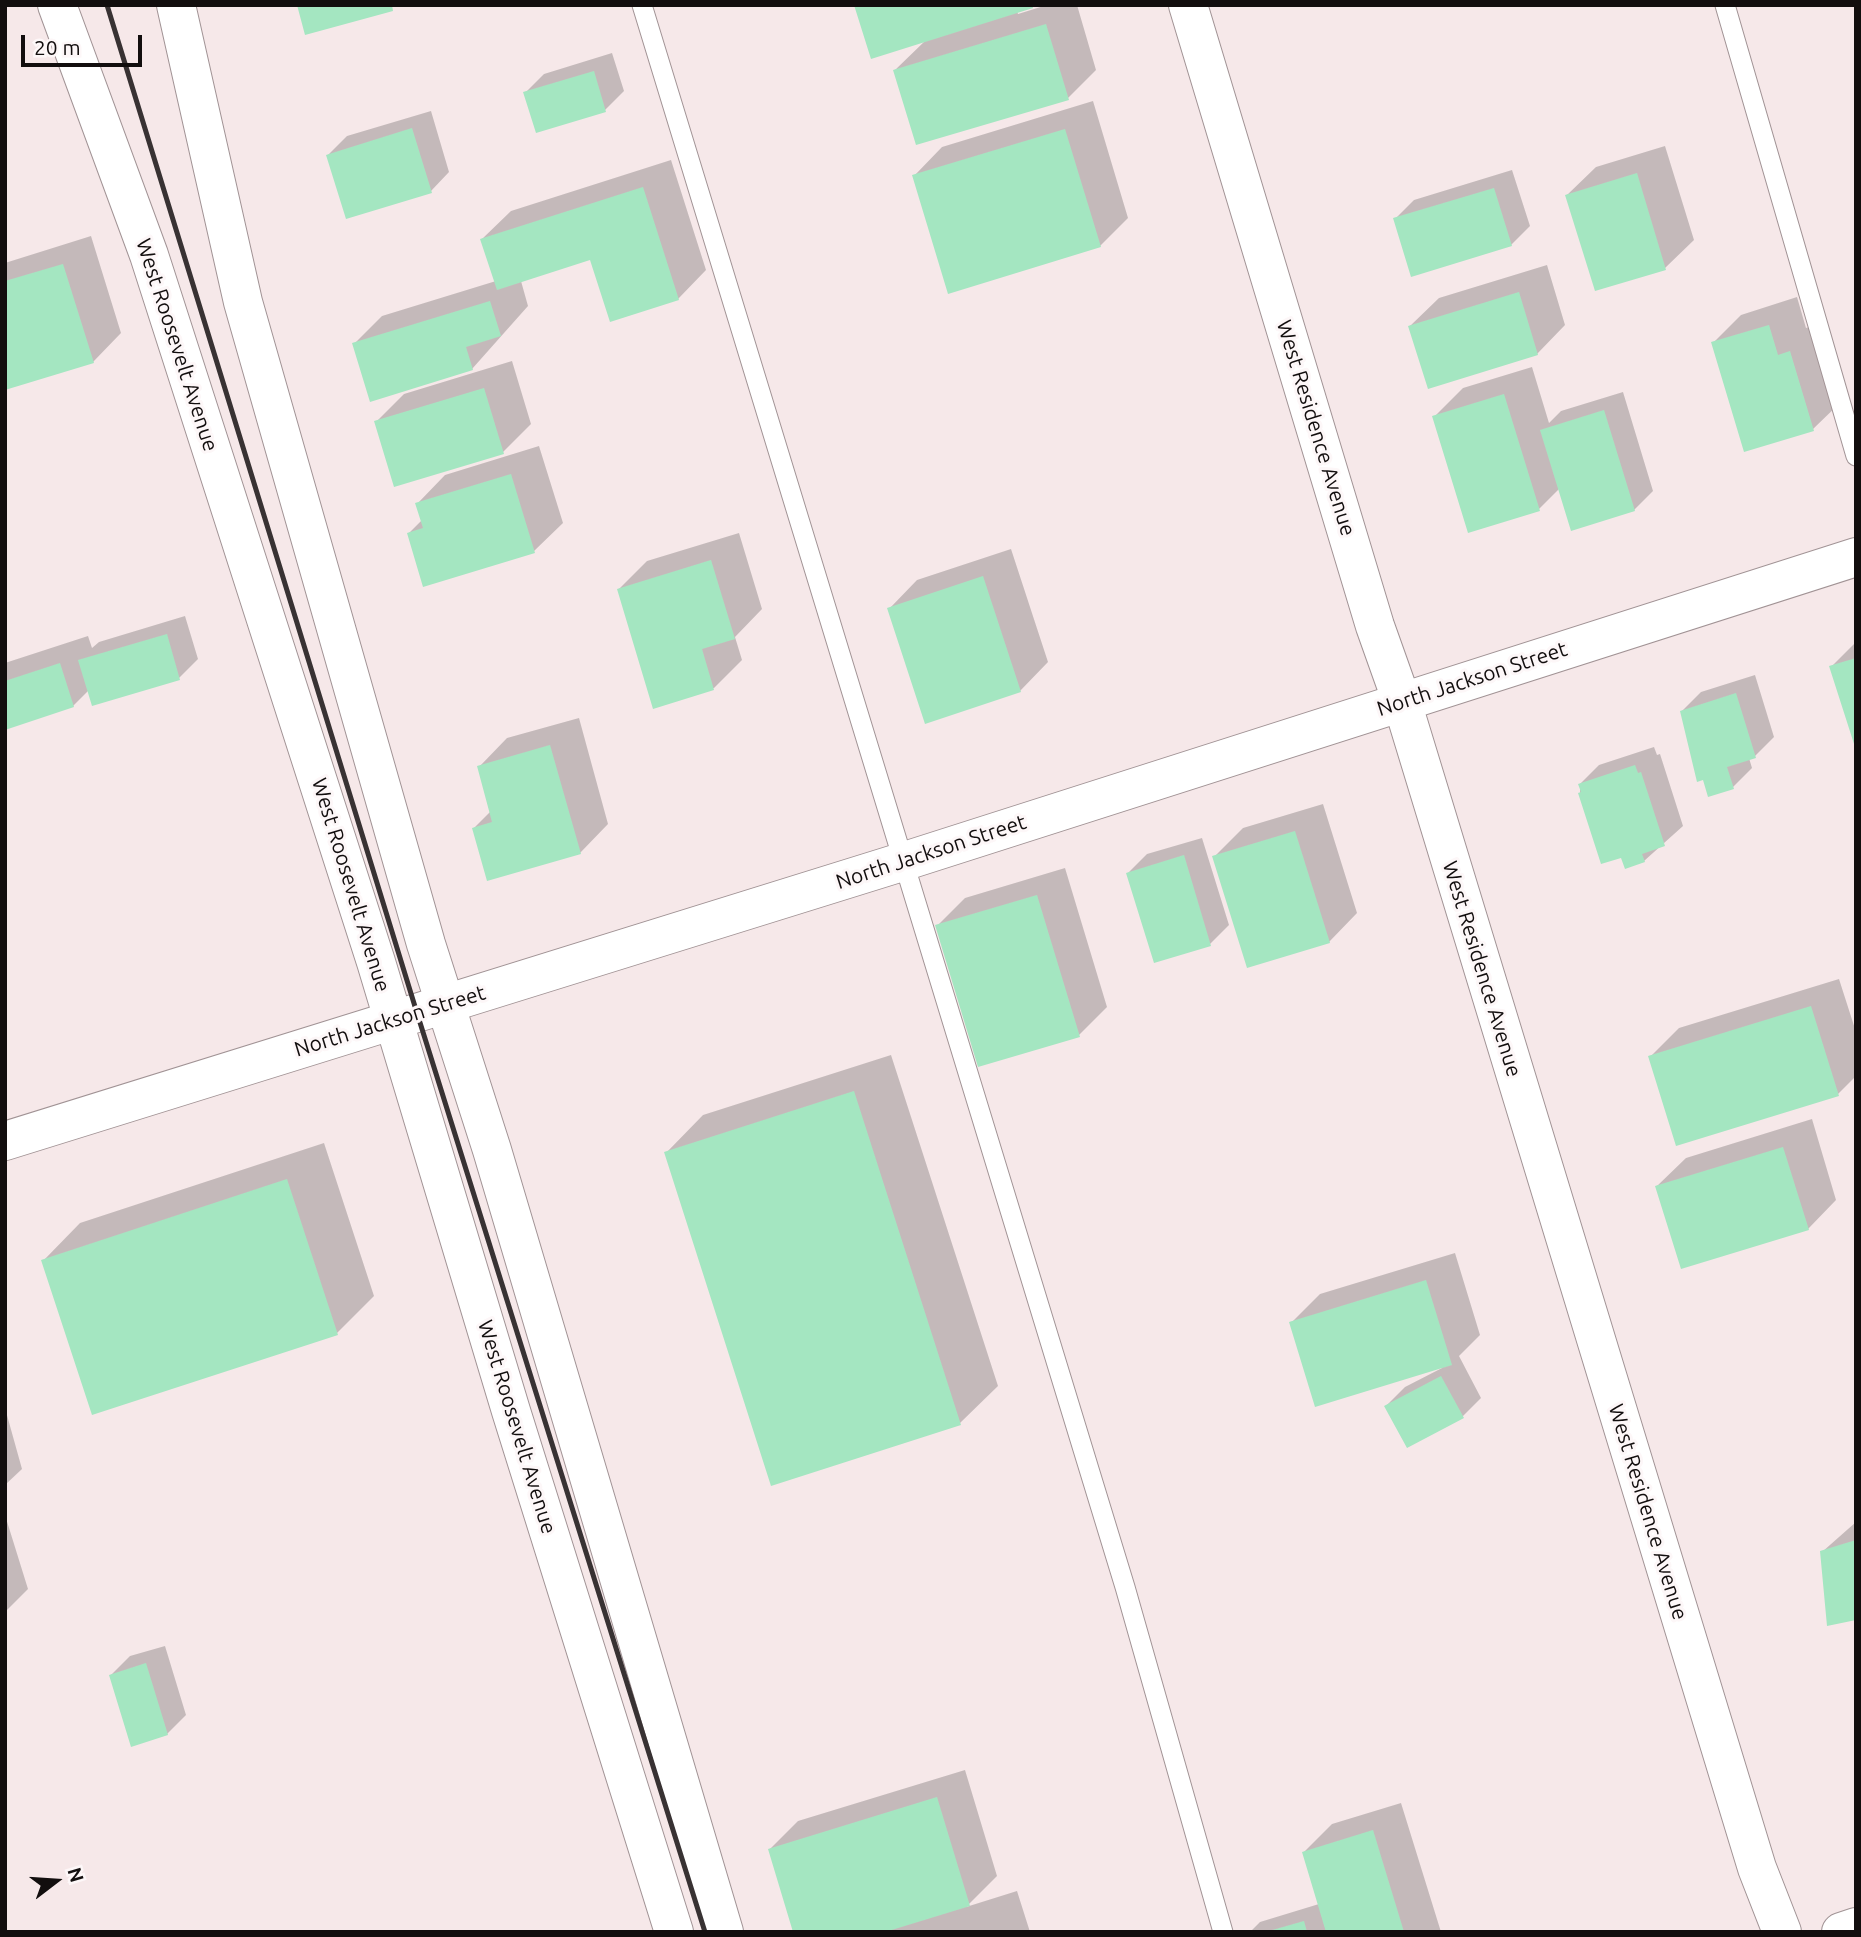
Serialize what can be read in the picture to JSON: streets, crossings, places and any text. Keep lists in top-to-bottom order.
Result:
{
  "streets": {
    "street": ["West Roosevelt Avenue", "West Residence Avenue", "North Jackson Street"]
  },
  "crossings": [
    ["West Roosevelt Avenue", "North Jackson Street"],
    ["West Residence Avenue", "North Jackson Street"]
  ],
  "scale_bar": "20 m",
  "north": "right"
}
